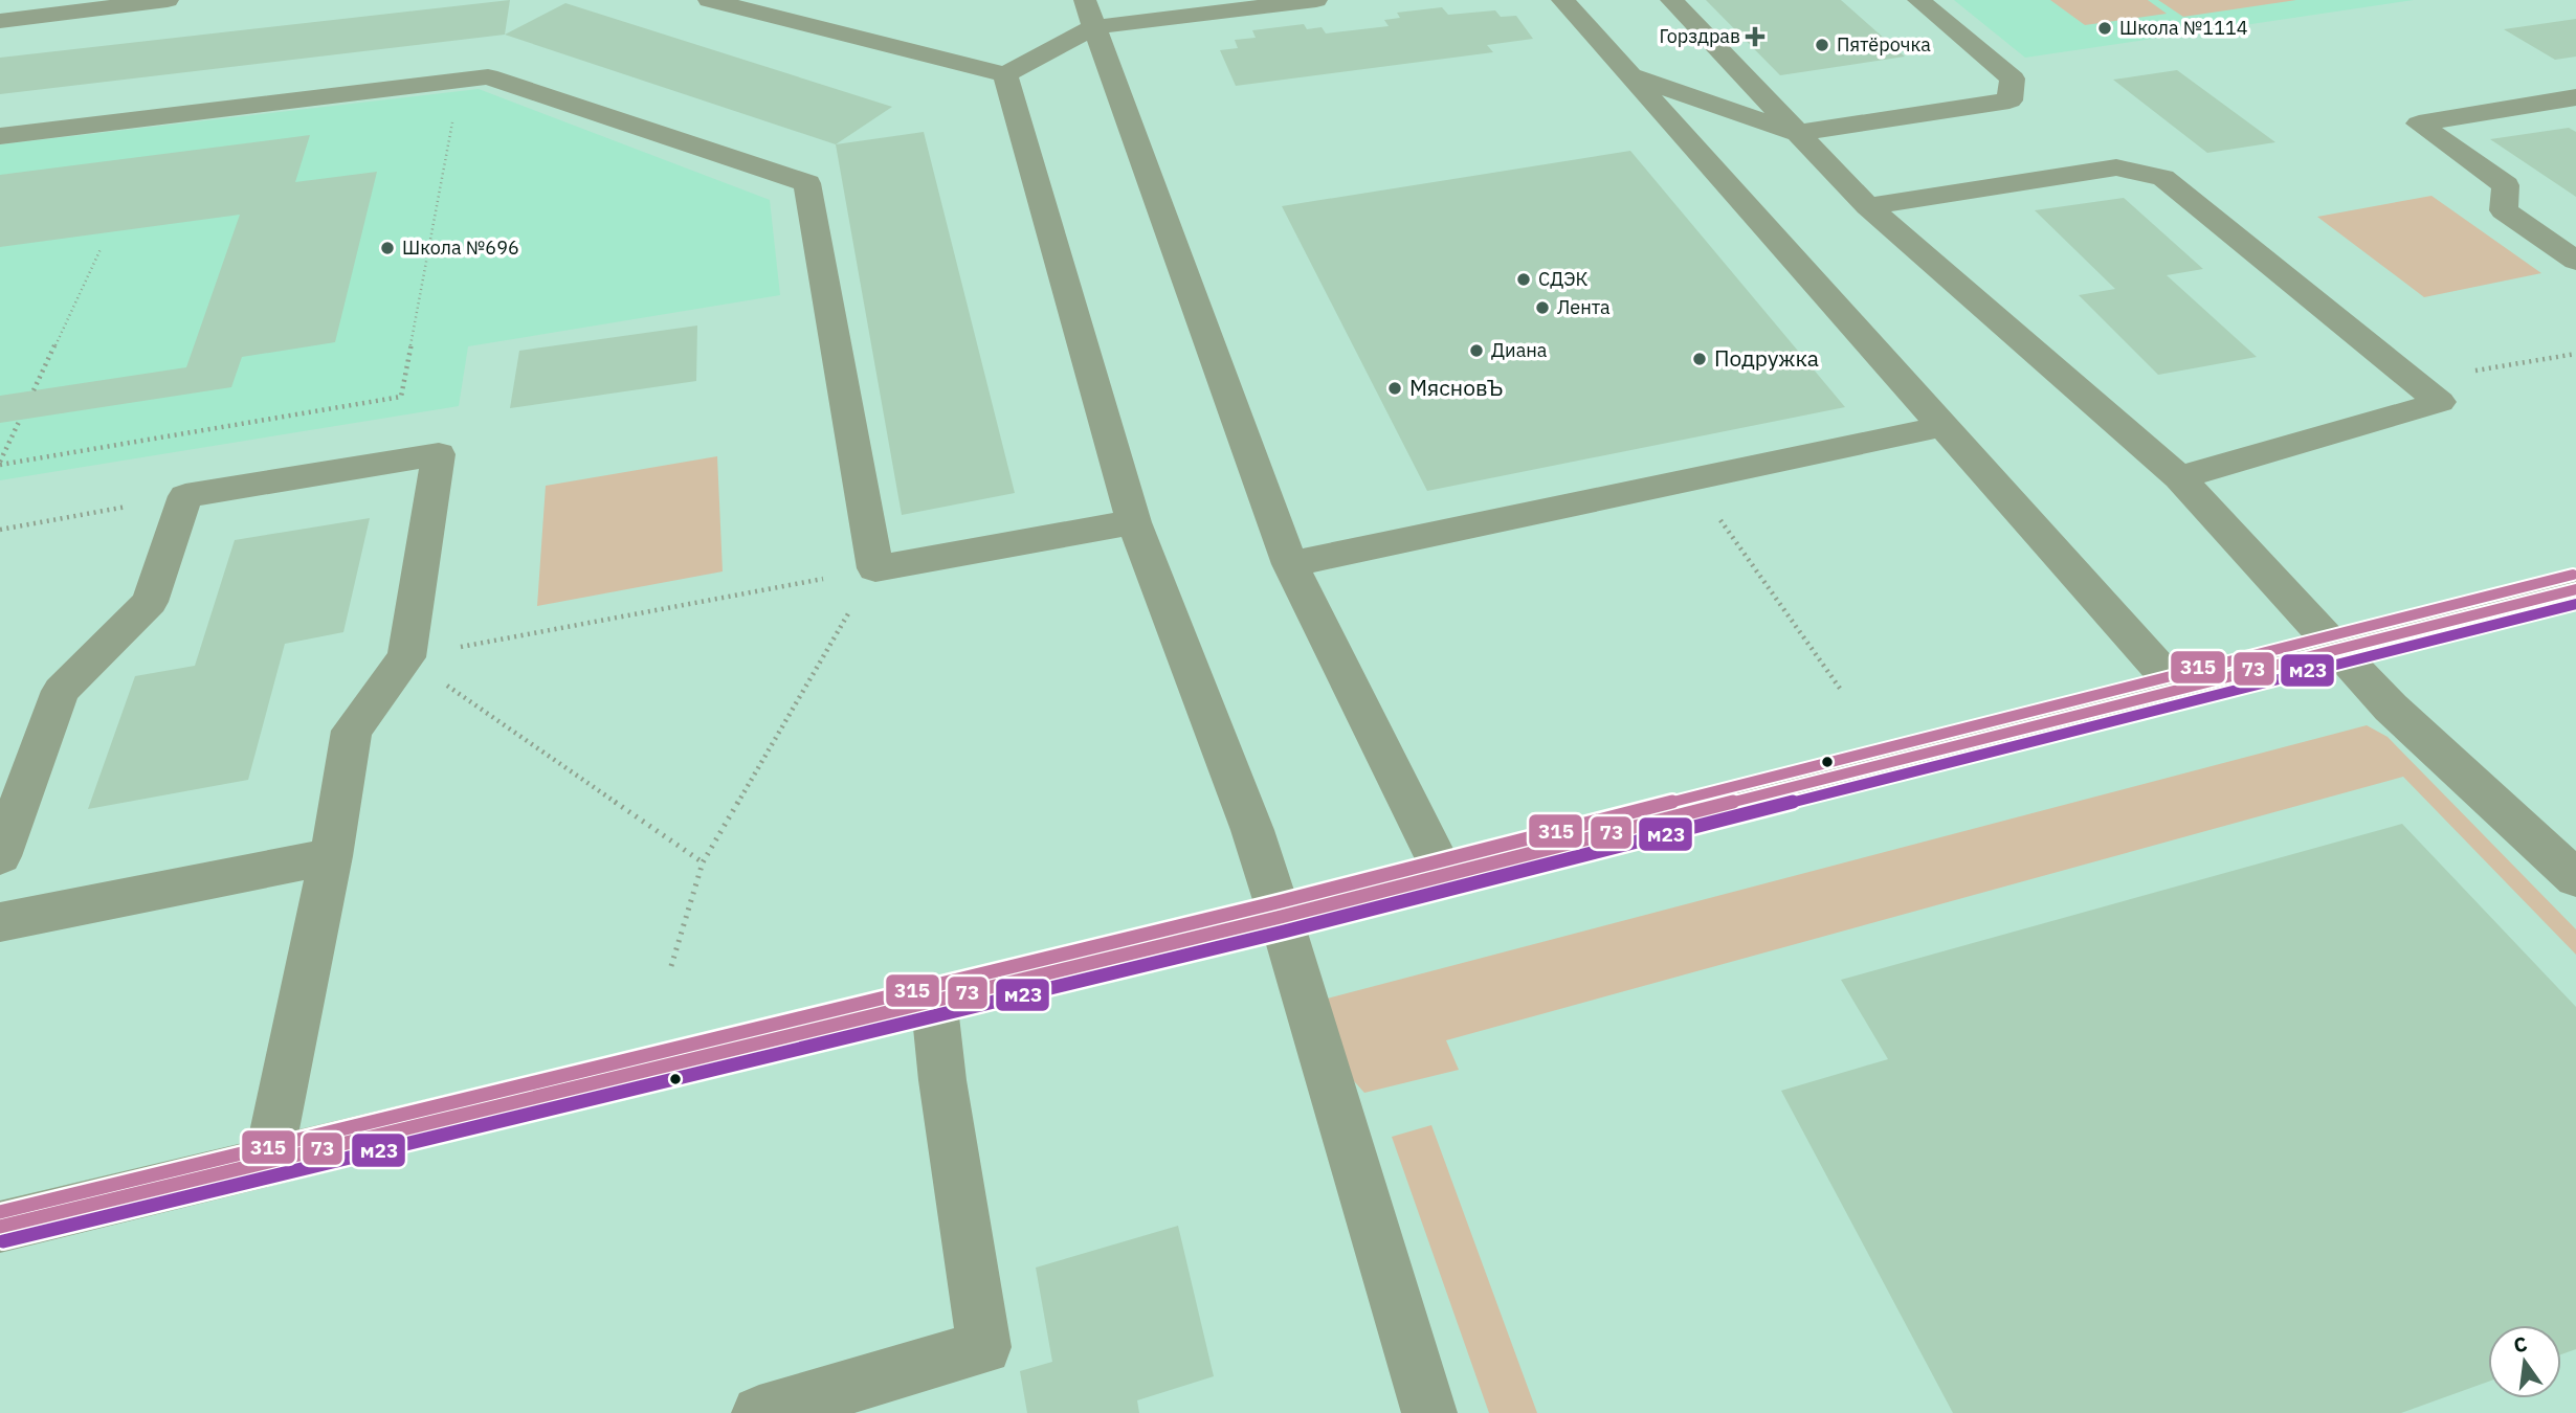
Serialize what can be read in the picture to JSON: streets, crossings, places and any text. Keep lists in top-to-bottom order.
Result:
{
  "places": {
    "other": [
      "Школа №1114",
      "Пятёрочка",
      "Школа №696",
      "СДЭК",
      "Лента",
      "Диана",
      "Подружка",
      "МясновЪ"
    ],
    "health": ["Горздрав"]
  },
  "lines": ["transit line 315", "transit line 73", "transit line м23"],
  "north": "top"
}
